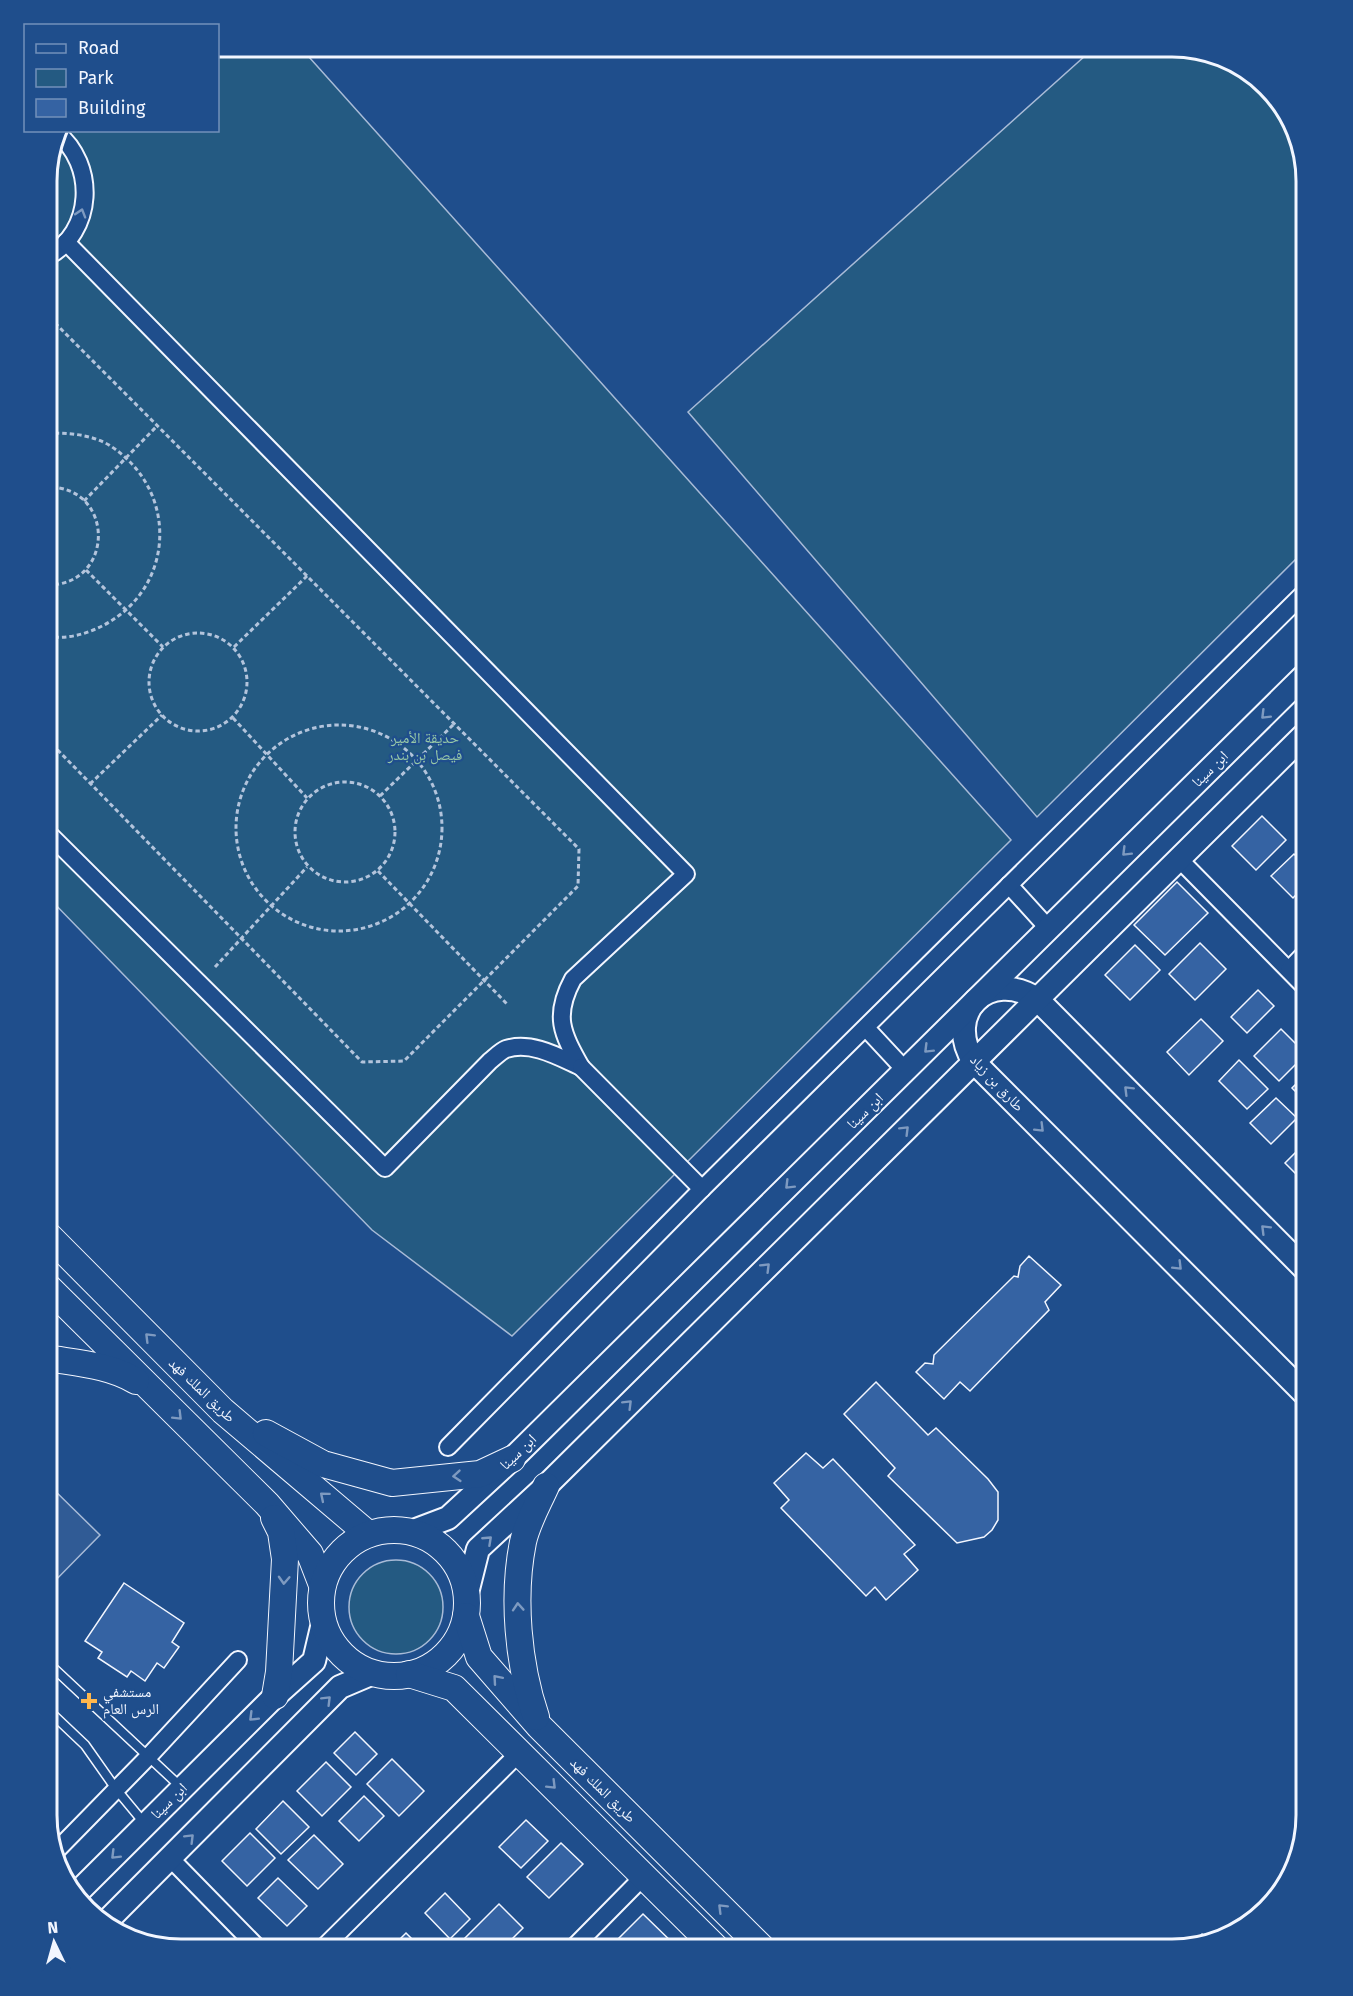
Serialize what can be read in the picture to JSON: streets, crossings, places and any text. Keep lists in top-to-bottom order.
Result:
{
  "streets": {
    "main road": ["طريق الملك فهد"],
    "street": ["ابن سينا", "طارق بن زياد"]
  },
  "crossings": [
    ["ابن سينا", "طارق بن زياد"],
    ["ابن سينا", "طريق الملك فهد"]
  ],
  "parks": ["حديقة الأمير فيصل بن بندر"],
  "places": {
    "health": ["مستشفي الرس العام"]
  },
  "legend": ["Road", "Park", "Building"],
  "north": "top"
}
